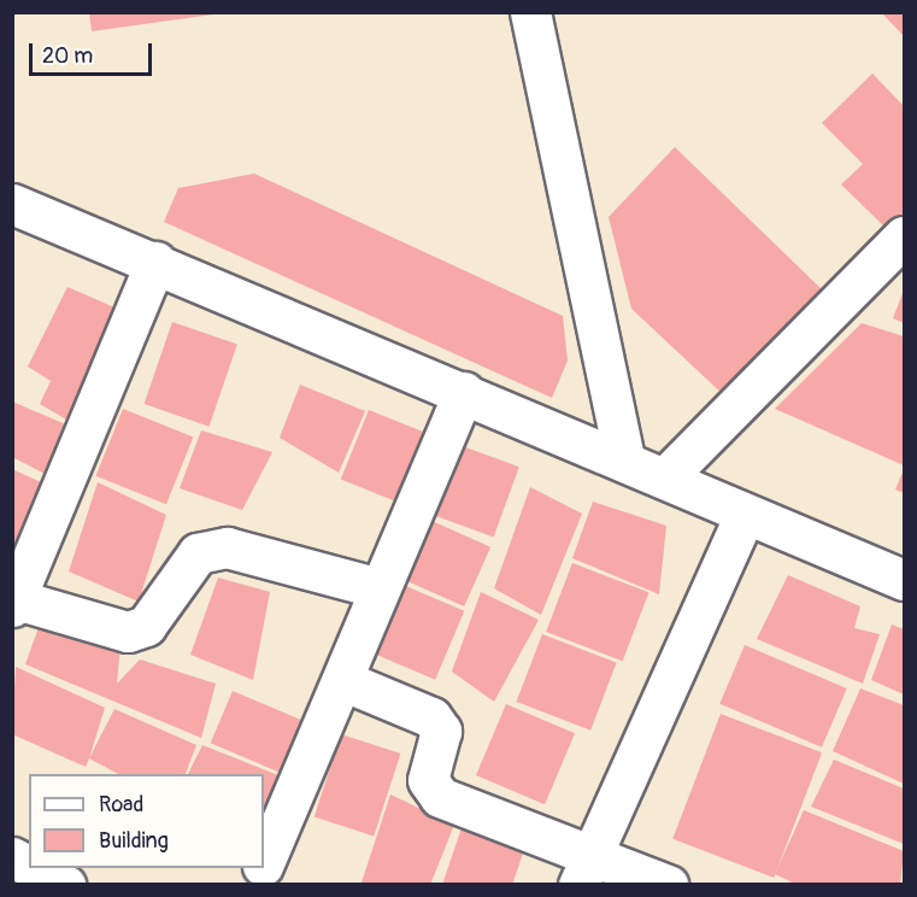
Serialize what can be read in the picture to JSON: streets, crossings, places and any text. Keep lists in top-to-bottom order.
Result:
{
  "legend": ["Road", "Building"],
  "scale_bar": "20 m"
}
